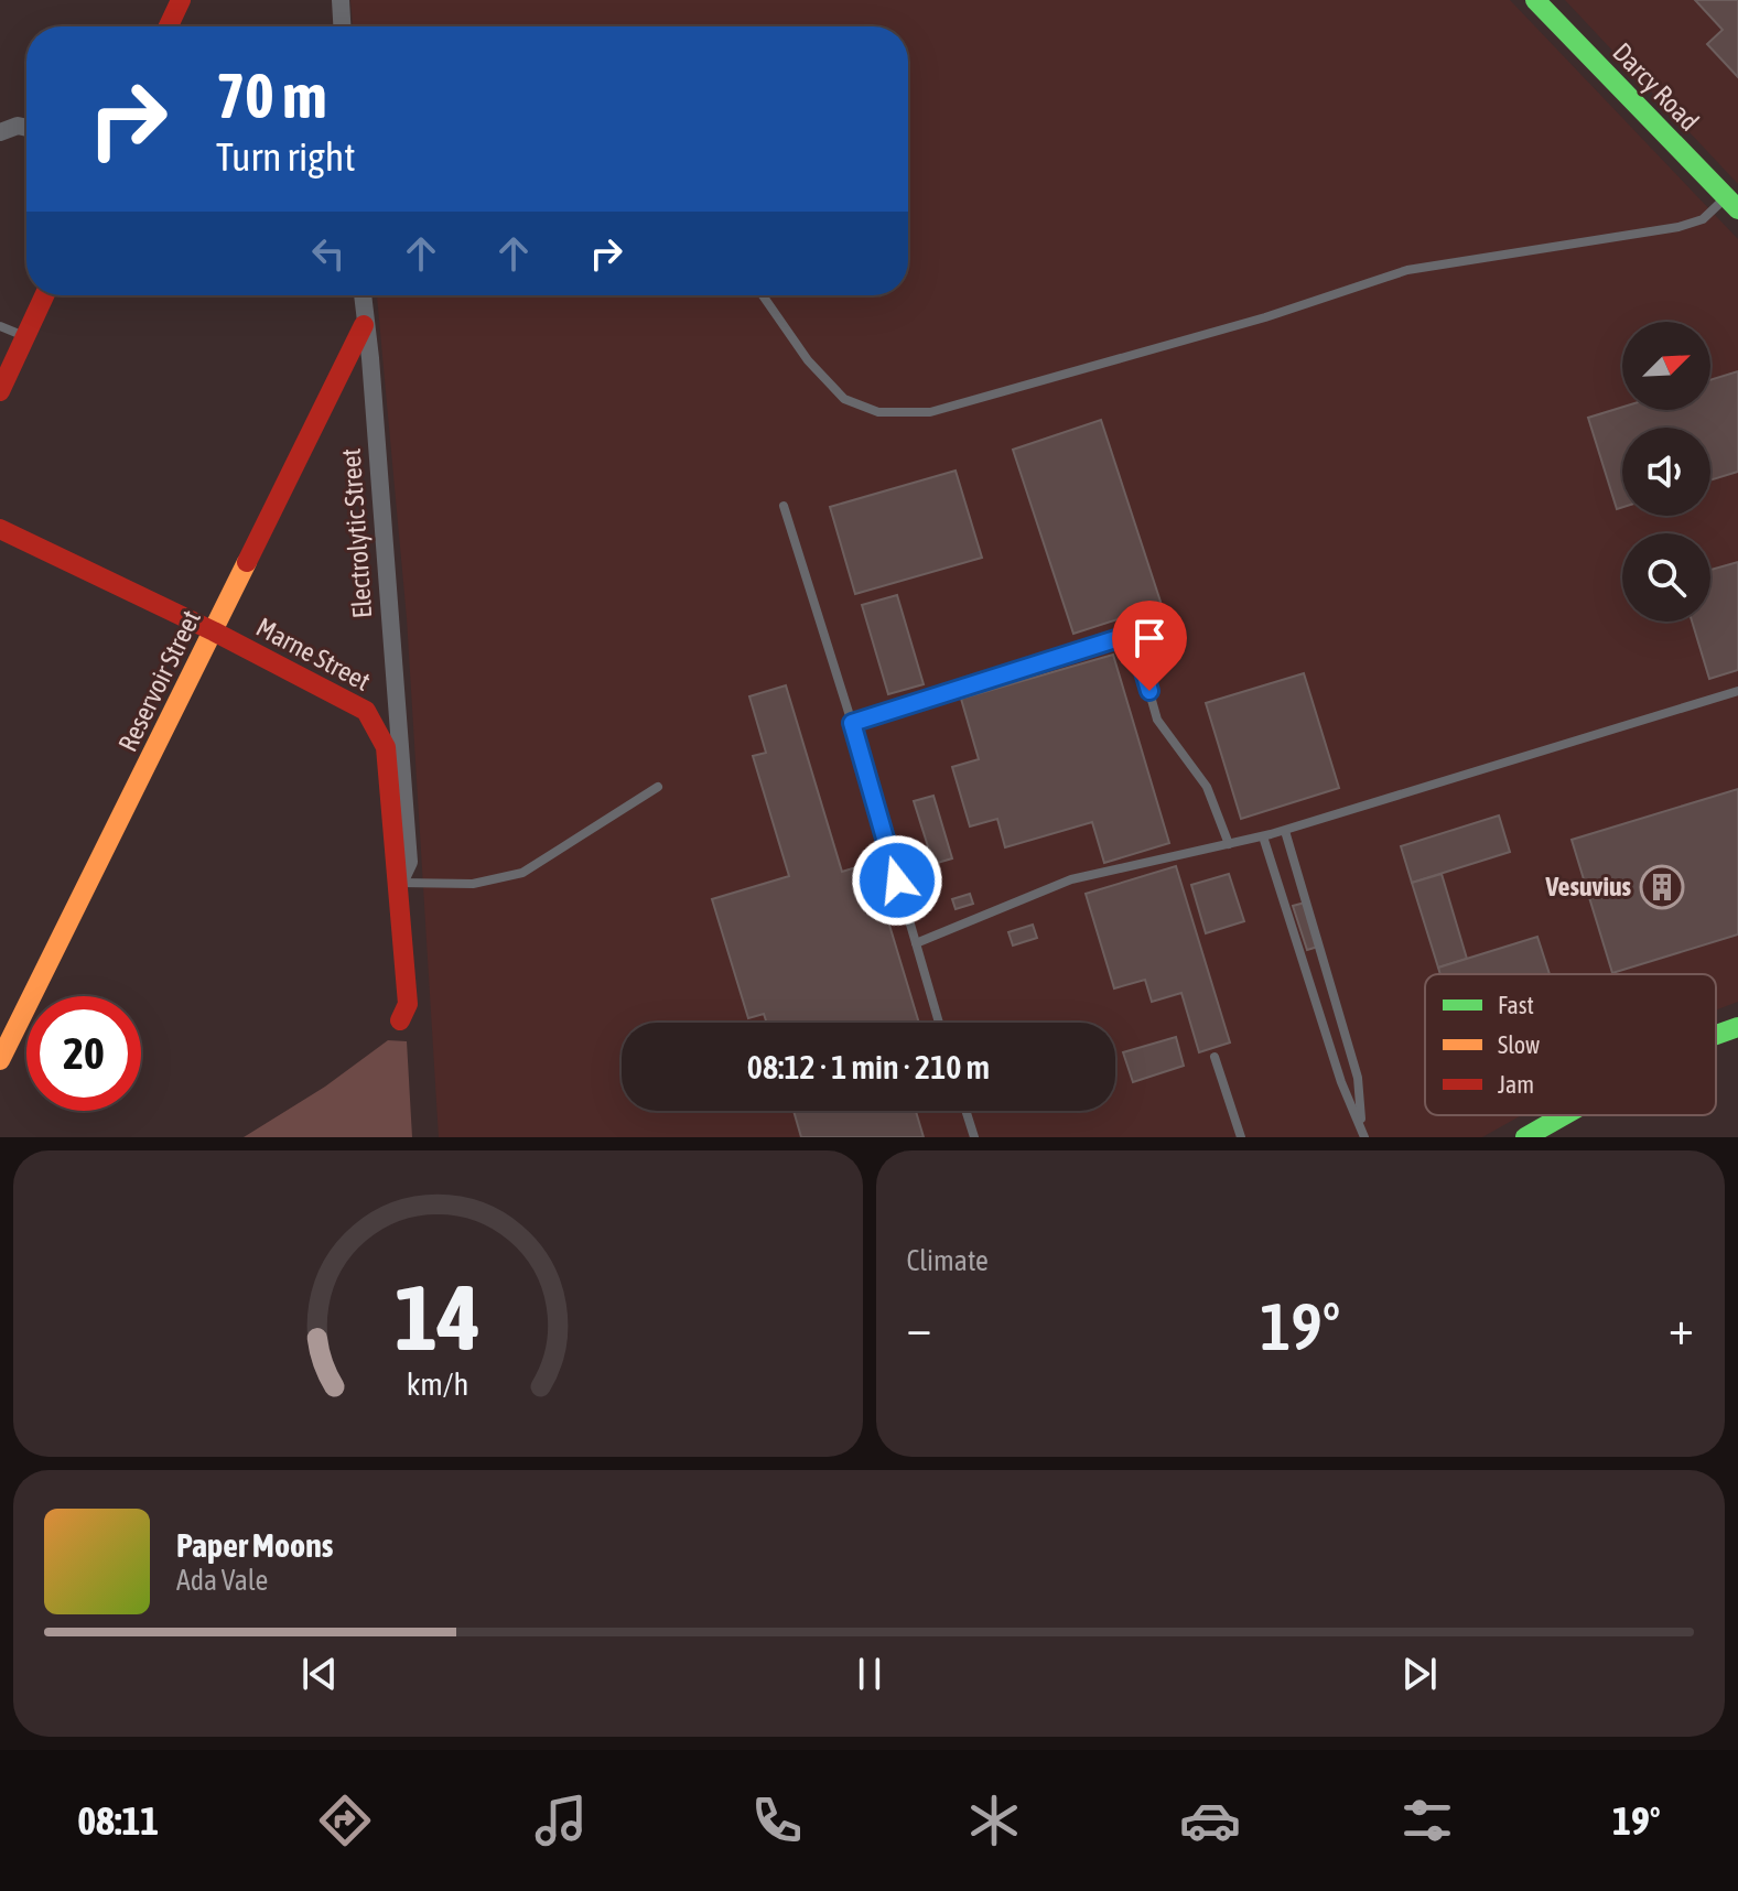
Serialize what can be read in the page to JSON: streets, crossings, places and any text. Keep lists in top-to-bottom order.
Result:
{
  "streets": {
    "street": [
      "Darcy Road",
      "Electrolytic Street",
      "Marne Street",
      "Reservoir Street"
    ]
  },
  "crossings": [
    ["Electrolytic Street", "Marne Street"],
    ["Electrolytic Street", "Reservoir Street"],
    ["Marne Street", "Reservoir Street"]
  ],
  "places": {
    "building": ["Vesuvius"]
  },
  "legend": ["Fast", "Slow", "Jam"],
  "north": "top right",
  "page": {
    "turn": ["70 m", "Turn right"],
    "limit": "20",
    "trip": "08:12 · 1 min · 210 m",
    "tile": "Climate",
    "heat": ["−", "19°", "+"],
    "song": ["Paper Moons", "Ada Vale"],
    "tabs": ["08:11", "19°"],
    "gauge": ["14", "km/h"]
  }
}
